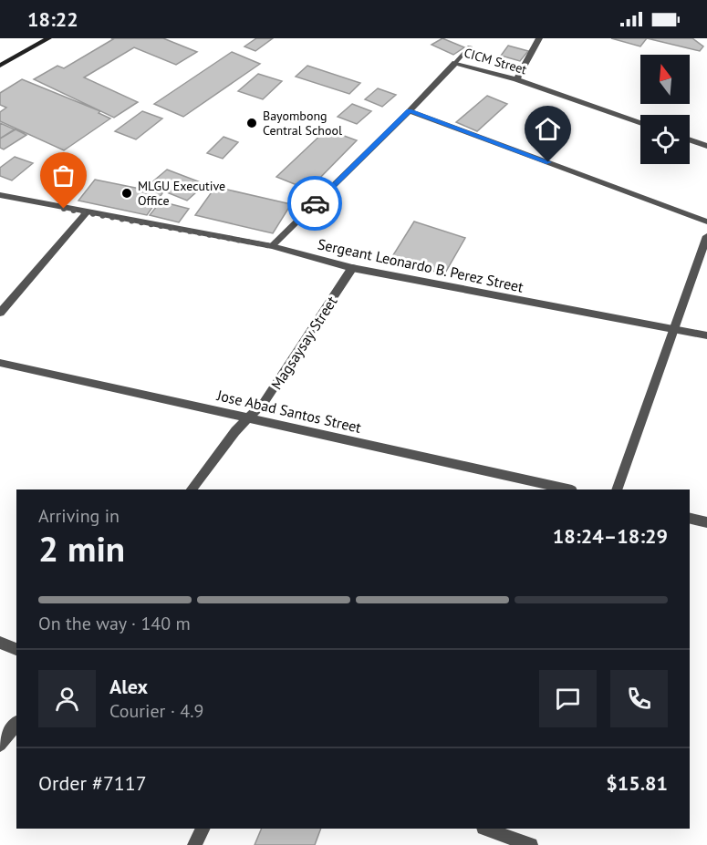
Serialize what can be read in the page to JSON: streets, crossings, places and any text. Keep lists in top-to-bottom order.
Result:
{
  "streets": {
    "street": [
      "CICM Street",
      "Sergeant Leonardo B. Perez Street",
      "Magsaysay Street",
      "Jose Abad Santos Street"
    ]
  },
  "crossings": [
    ["CICM Street", "Sergeant Leonardo B. Perez Street"],
    ["Sergeant Leonardo B. Perez Street", "Magsaysay Street"],
    ["Magsaysay Street", "Jose Abad Santos Street"]
  ],
  "places": ["Bayombong Central School", "MLGU Executive Office"],
  "north": "top",
  "page": {
    "status": "18:22",
    "heading": ["2 min", "Arriving in", "18:24–18:29"],
    "panel": [
      "Alex",
      "Courier · 4.9",
      "Order #7117",
      "$15.81"
    ],
    "bar": "On the way · 140 m"
  }
}
